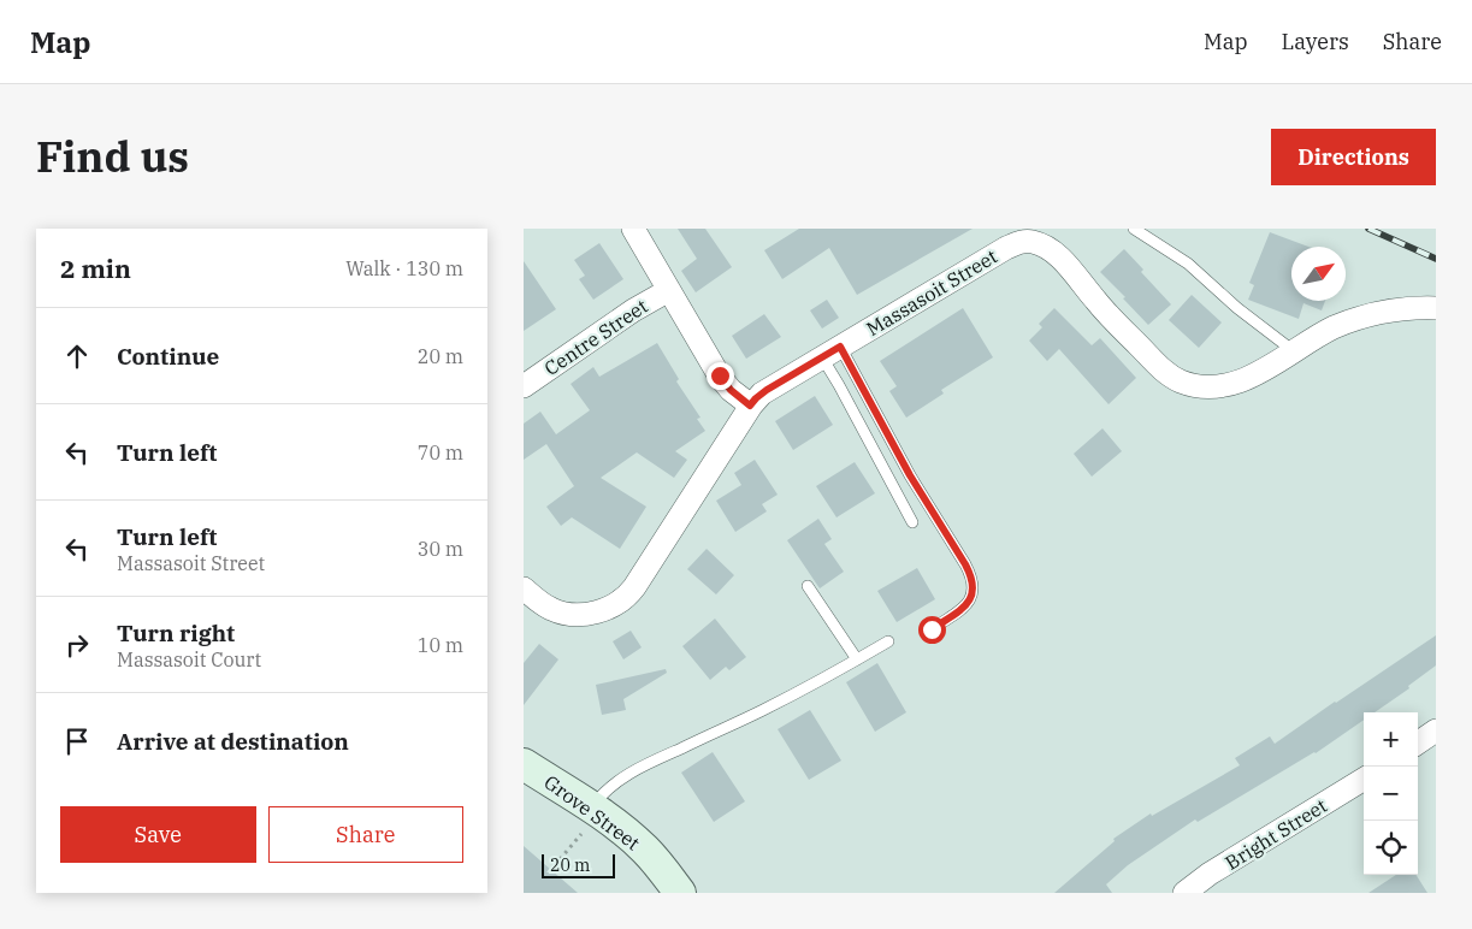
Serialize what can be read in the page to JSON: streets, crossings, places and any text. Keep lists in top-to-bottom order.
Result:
{
  "streets": {
    "street": [
      "Massasoit Street",
      "Centre Street",
      "Grove Street",
      "Bright Street"
    ]
  },
  "scale_bar": "20 m",
  "north": "top right",
  "page": {
    "header": "Map",
    "nav": ["Map", "Layers", "Share"],
    "title": "Find us",
    "buttons": [
      "Directions",
      ["Save", "Share"]
    ],
    "heading": ["2 min", "Walk · 130 m"],
    "list": [
      ["Continue", "20 m"],
      ["Turn left", "70 m"],
      ["Turn left", "Massasoit Street", "30 m"],
      ["Turn right", "Massasoit Court", "10 m"],
      "Arrive at destination"
    ],
    "map_buttons": ["+", "−"],
    "scale": "20 m"
  }
}
